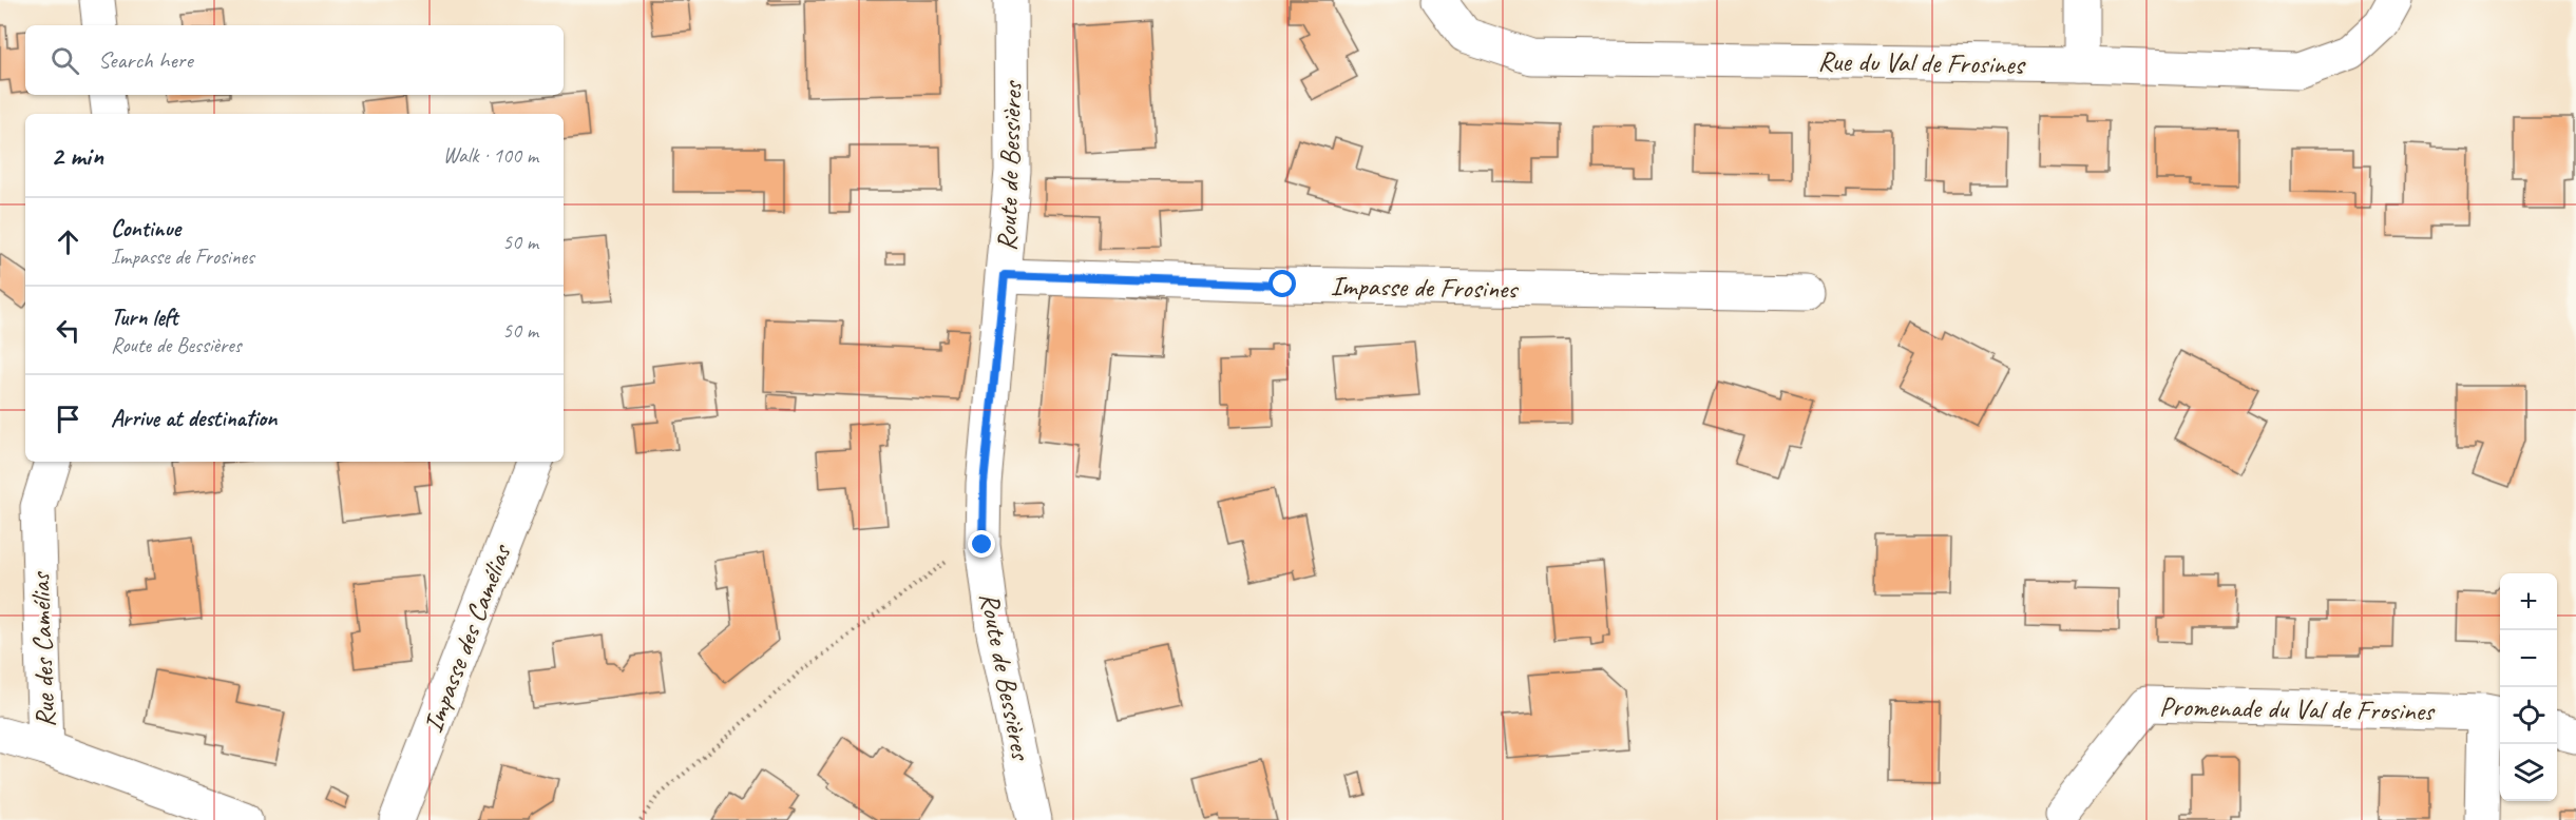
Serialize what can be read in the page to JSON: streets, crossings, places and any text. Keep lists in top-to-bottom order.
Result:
{
  "streets": {
    "street": [
      "Rue du Val de Frosines",
      "Route de Bessières",
      "Impasse de Frosines",
      "Impasse des Camélias",
      "Rue des Camélias",
      "Promenade du Val de Frosines"
    ]
  },
  "crossings": [
    ["Route de Bessières", "Impasse de Frosines"]
  ],
  "page": {
    "search": "Search here",
    "heading": ["2 min", "Walk · 100 m"],
    "list": [
      ["Continue", "Impasse de Frosines", "50 m"],
      ["Turn left", "Route de Bessières", "50 m"],
      "Arrive at destination"
    ],
    "map_buttons": ["+", "−"]
  }
}
